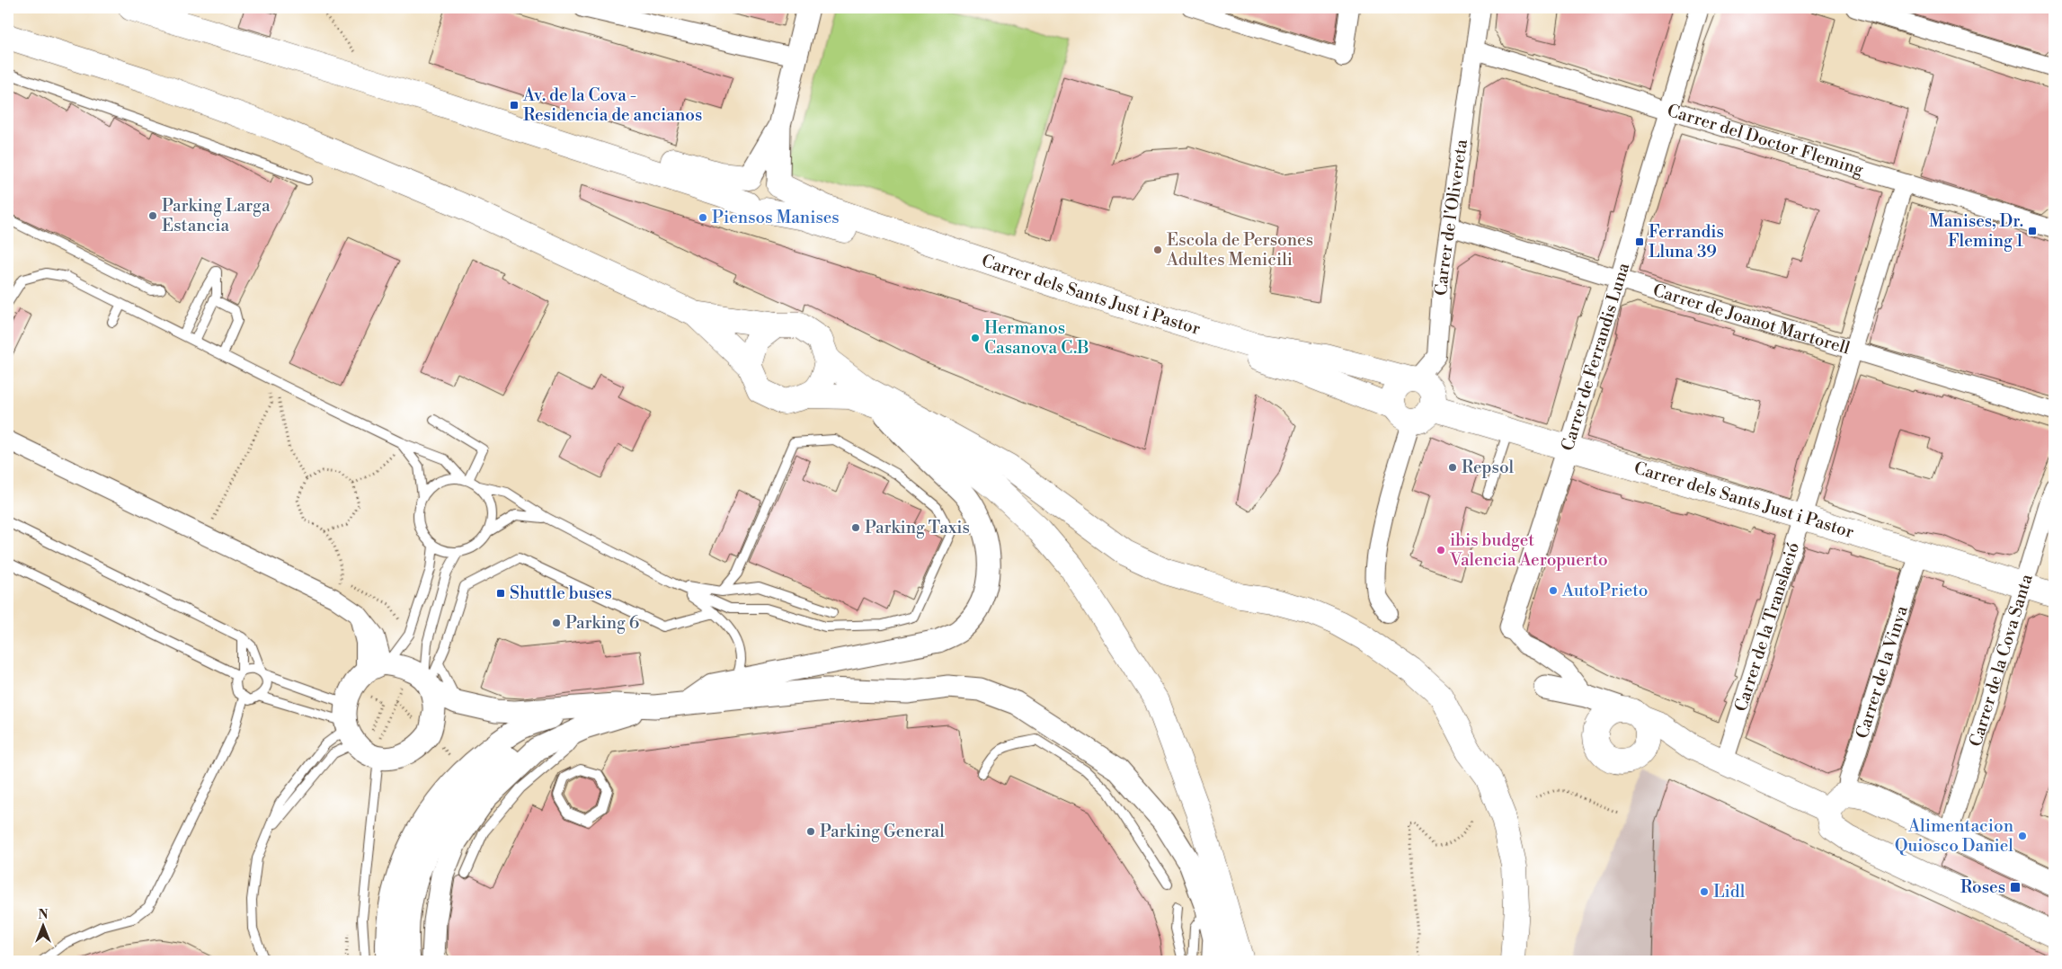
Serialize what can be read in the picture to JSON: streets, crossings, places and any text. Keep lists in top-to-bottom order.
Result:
{
  "streets": {
    "main road": ["Carrer dels Sants Just i Pastor"],
    "street": [
      "Carrer del Doctor Fleming",
      "Carrer de l'Olivereta",
      "Carrer de Joanot Martorell",
      "Carrer de Ferrandis Luna",
      "Carrer de la Translació",
      "Carrer de la Cova Santa",
      "Carrer de la Vinya"
    ]
  },
  "crossings": [
    ["Carrer del Doctor Fleming", "Carrer de l'Olivereta"],
    ["Carrer del Doctor Fleming", "Carrer de Ferrandis Luna"],
    ["Carrer del Doctor Fleming", "Carrer de la Translació"],
    ["Carrer de l'Olivereta", "Carrer dels Sants Just i Pastor"],
    ["Carrer de l'Olivereta", "Carrer de Joanot Martorell"],
    ["Carrer dels Sants Just i Pastor", "Carrer de Ferrandis Luna"],
    ["Carrer dels Sants Just i Pastor", "Carrer de la Translació"],
    ["Carrer dels Sants Just i Pastor", "Carrer de la Cova Santa"],
    ["Carrer dels Sants Just i Pastor", "Carrer de la Vinya"],
    ["Carrer de Joanot Martorell", "Carrer de Ferrandis Luna"],
    ["Carrer de Joanot Martorell", "Carrer de la Translació"]
  ],
  "places": {
    "transit": [
      "Av. de la Cova - Residencia de ancianos",
      "Manises, Dr. Fleming 1",
      "Ferrandis Lluna 39",
      "Shuttle buses",
      "Roses"
    ],
    "other": [
      "Parking Larga Estancia",
      "Piensos Manises",
      "Escola de Persones Adultes Menicili",
      "Hermanos Casanova C.B",
      "Repsol",
      "Parking Taxis",
      "ibis budget Valencia Aeropuerto",
      "AutoPrieto",
      "Parking 6",
      "Parking General",
      "Alimentacion Quiosco Daniel",
      "Lidl"
    ]
  },
  "north": "top"
}
